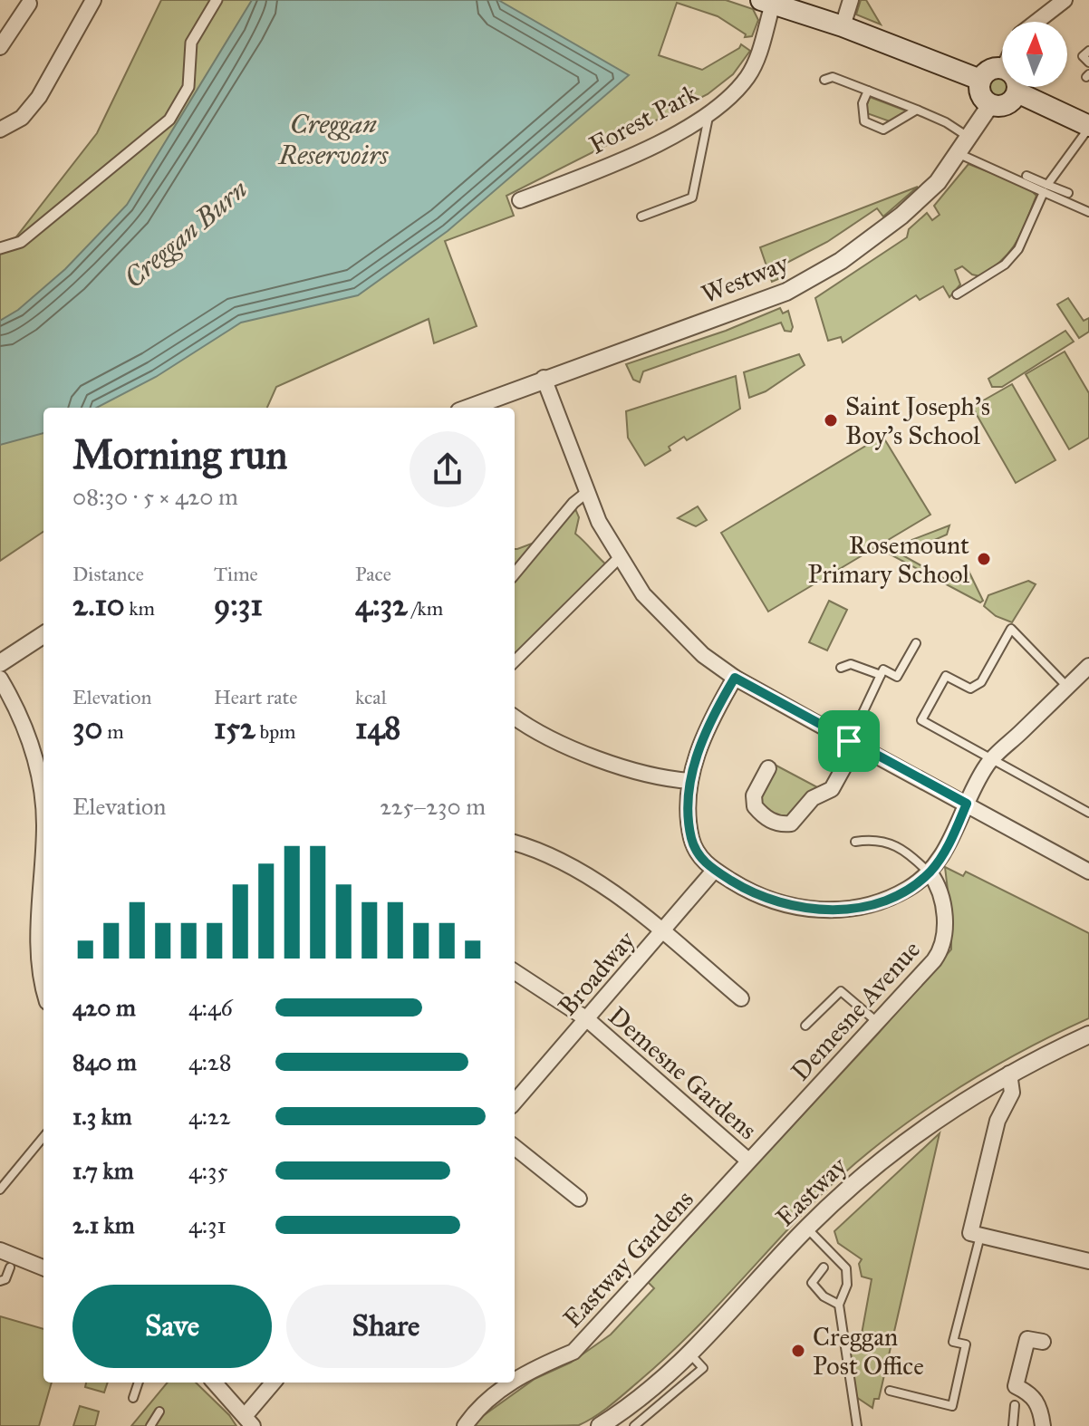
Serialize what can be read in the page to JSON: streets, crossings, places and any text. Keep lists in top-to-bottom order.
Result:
{
  "streets": {
    "street": [
      "Forest Park",
      "Westway",
      "Broadway",
      "Demesne Avenue",
      "Demesne Gardens",
      "Eastway",
      "Eastway Gardens"
    ]
  },
  "crossings": [
    ["Broadway", "Demesne Gardens"],
    ["Demesne Avenue", "Demesne Gardens"],
    ["Demesne Avenue", "Eastway Gardens"],
    ["Demesne Gardens", "Eastway Gardens"]
  ],
  "water": ["Creggan Reservoirs", "Creggan Burn"],
  "places": ["Saint Joseph's Boy's School", "Rosemount Primary School", "Creggan Post Office"],
  "north": "top",
  "page": {
    "heading": ["Morning run", "08:30 · 5 × 420 m"],
    "stats": [
      ["Distance", "2.10 km"],
      ["Time", "9:31"],
      ["Pace", "4:32 /km"],
      ["Elevation", "30 m"],
      ["Heart rate", "152 bpm"],
      ["kcal", "148"]
    ],
    "chart": ["Elevation", "225–230 m"],
    "list": [
      {
        "name": "420 m",
        "note": "4:46"
      },
      {
        "name": "840 m",
        "note": "4:28"
      },
      {
        "name": "1.3 km",
        "note": "4:22"
      },
      {
        "name": "1.7 km",
        "note": "4:35"
      },
      {
        "name": "2.1 km",
        "note": "4:31"
      }
    ],
    "buttons": ["Save", "Share"]
  }
}
